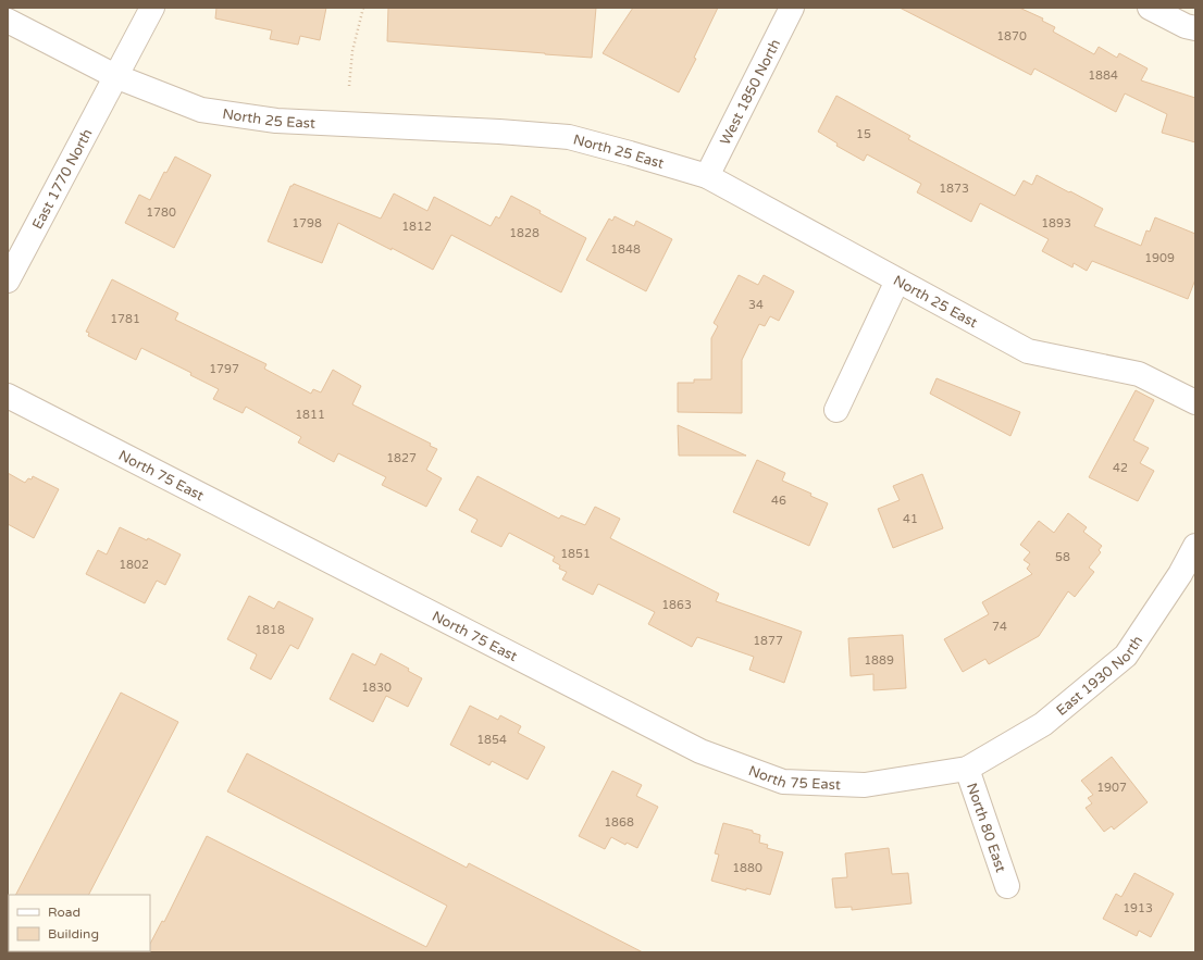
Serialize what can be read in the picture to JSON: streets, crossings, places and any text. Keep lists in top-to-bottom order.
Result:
{
  "streets": {
    "street": [
      "West 1850 North",
      "North 25 East",
      "East 1770 North",
      "North 75 East",
      "East 1930 North",
      "North 80 East"
    ]
  },
  "crossings": [
    ["West 1850 North", "North 25 East"],
    ["North 25 East", "East 1770 North"],
    ["North 75 East", "East 1930 North"],
    ["North 75 East", "North 80 East"],
    ["East 1930 North", "North 80 East"]
  ],
  "house_numbers": [
    "1870",
    "1884",
    "15",
    "1873",
    "1780",
    "1798",
    "1893",
    "1812",
    "1828",
    "1848",
    "1909",
    "34",
    "1781",
    "1797",
    "1811",
    "1827",
    "42",
    "46",
    "41",
    "1851",
    "58",
    "1802",
    "1863",
    "74",
    "1818",
    "1877",
    "1889",
    "1830",
    "1854",
    "1907",
    "1868",
    "1880",
    "1913"
  ],
  "legend": ["Road", "Building"]
}
